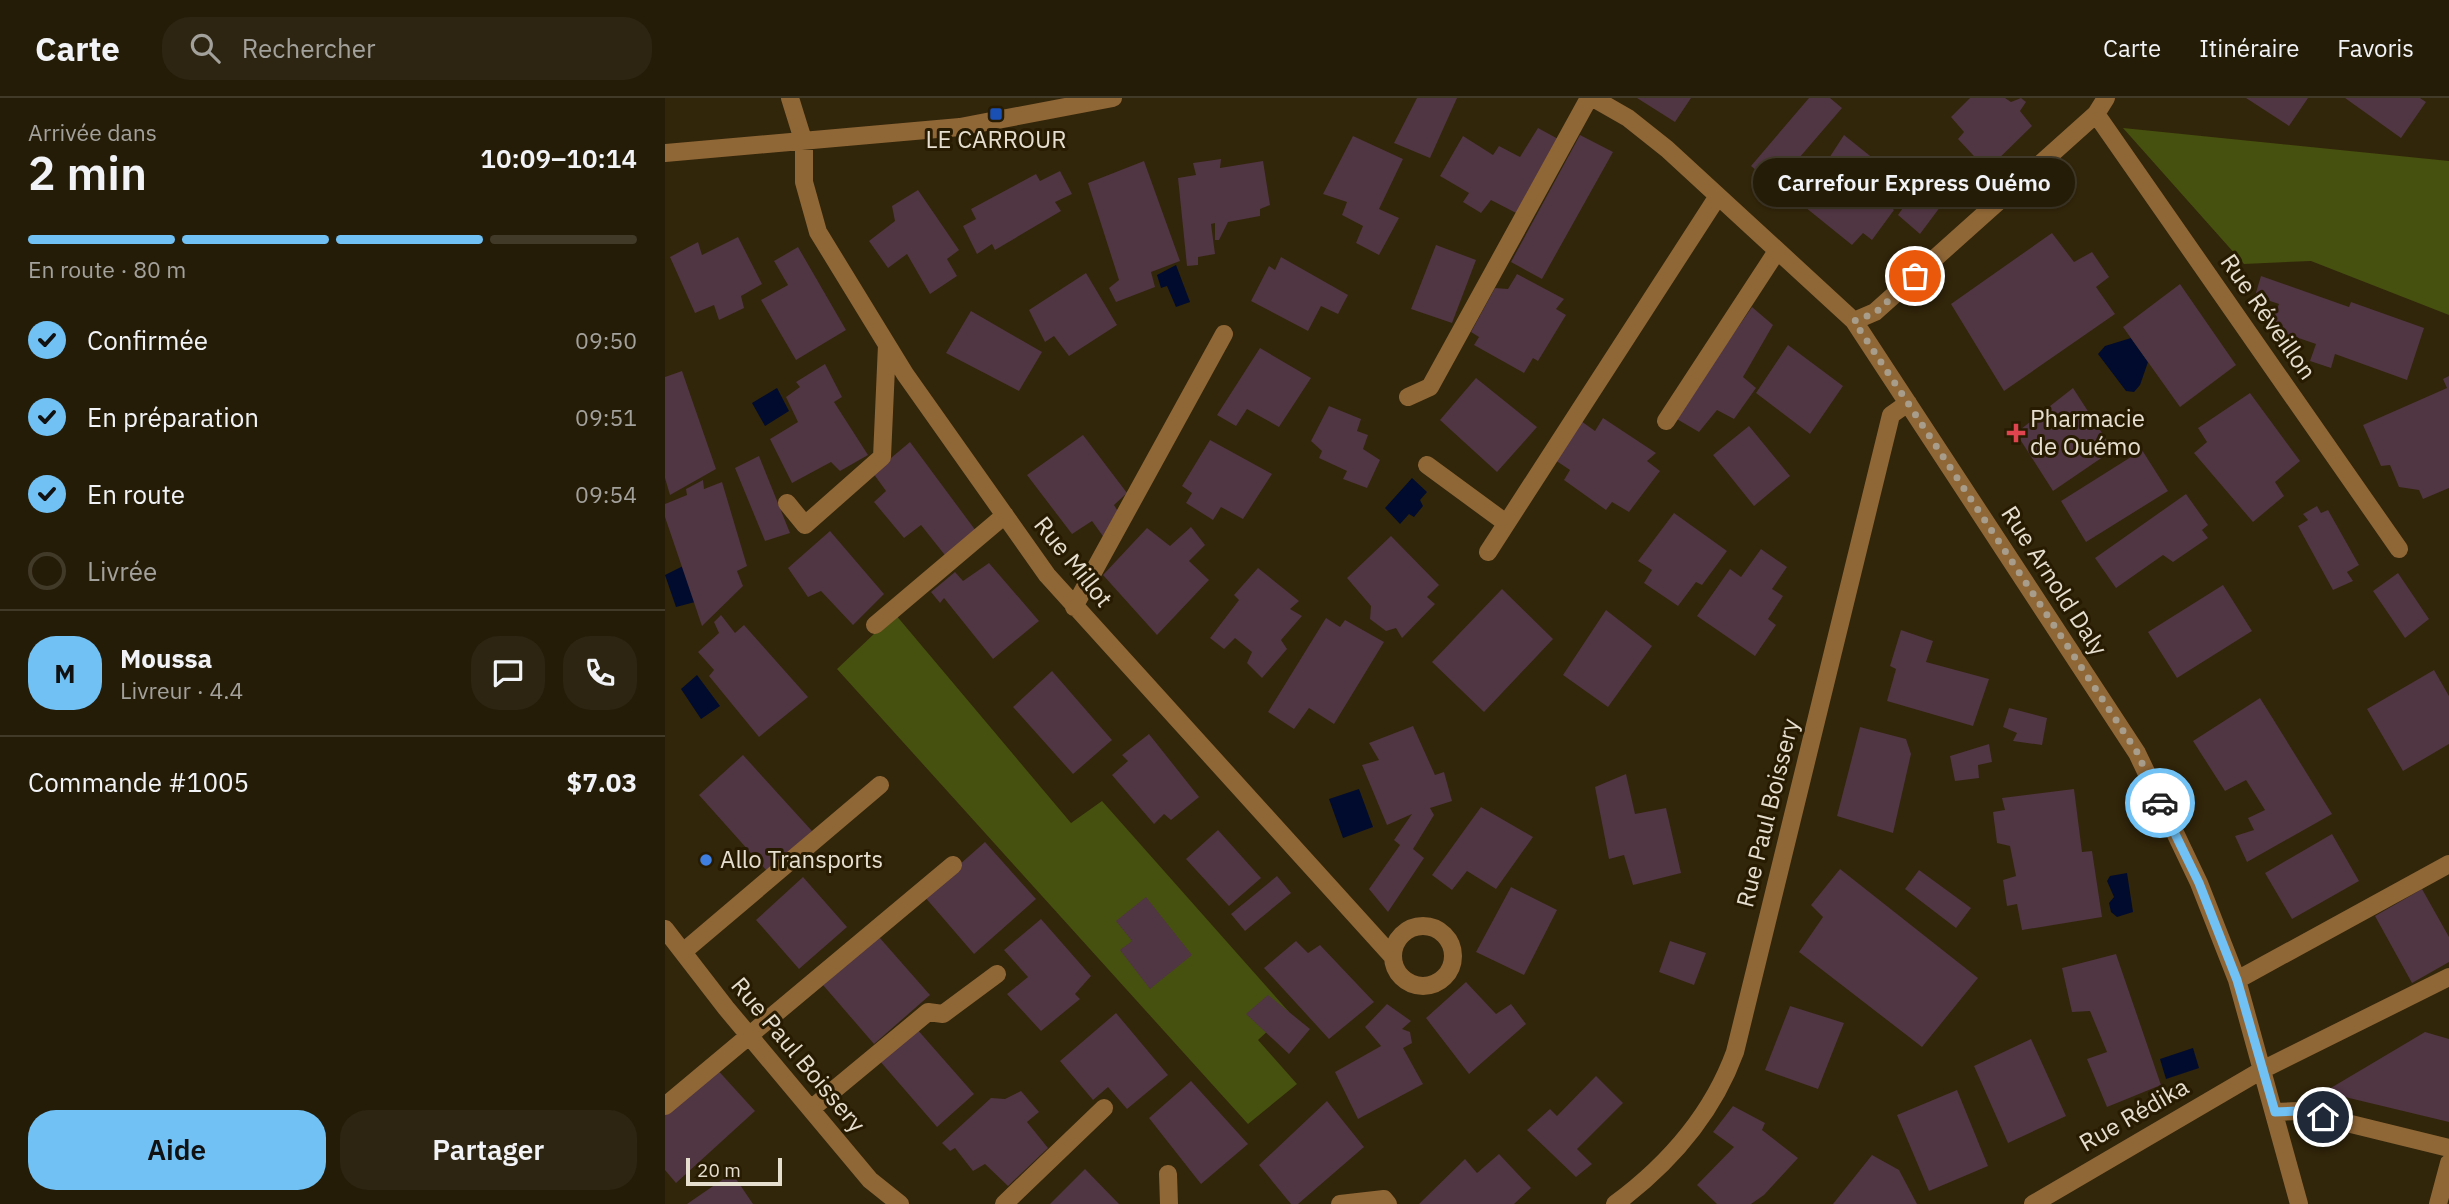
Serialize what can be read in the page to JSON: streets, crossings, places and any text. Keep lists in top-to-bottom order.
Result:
{
  "streets": {
    "street": [
      "Rue Réveillon",
      "Rue Millot",
      "Rue Arnold Daly",
      "Rue Paul Boissery",
      "Rue Rédika"
    ]
  },
  "crossings": [
    ["Rue Arnold Daly", "Rue Paul Boissery"],
    ["Rue Arnold Daly", "Rue Rédika"]
  ],
  "places": {
    "transit": ["LE CARROUR"],
    "other": ["Carrefour Express Ouémo", "Allo Transports"],
    "health": ["Pharmacie de Ouémo"]
  },
  "scale_bar": "20 m",
  "page": {
    "header": "Carte",
    "search": "Rechercher",
    "nav": ["Carte", "Itinéraire", "Favoris"],
    "heading": ["2 min", "Arrivée dans", "10:09–10:14"],
    "panel": [
      "Moussa",
      "Livreur · 4.4",
      "Commande #1005",
      "$7.03"
    ],
    "bubble": "Carrefour Express Ouémo",
    "bar": "En route · 80 m",
    "list": [
      ["Confirmée", "09:50"],
      ["En préparation", "09:51"],
      ["En route", "09:54"],
      "Livrée"
    ],
    "round": "M",
    "buttons": ["Aide", "Partager"],
    "scale": "20 m"
  }
}
